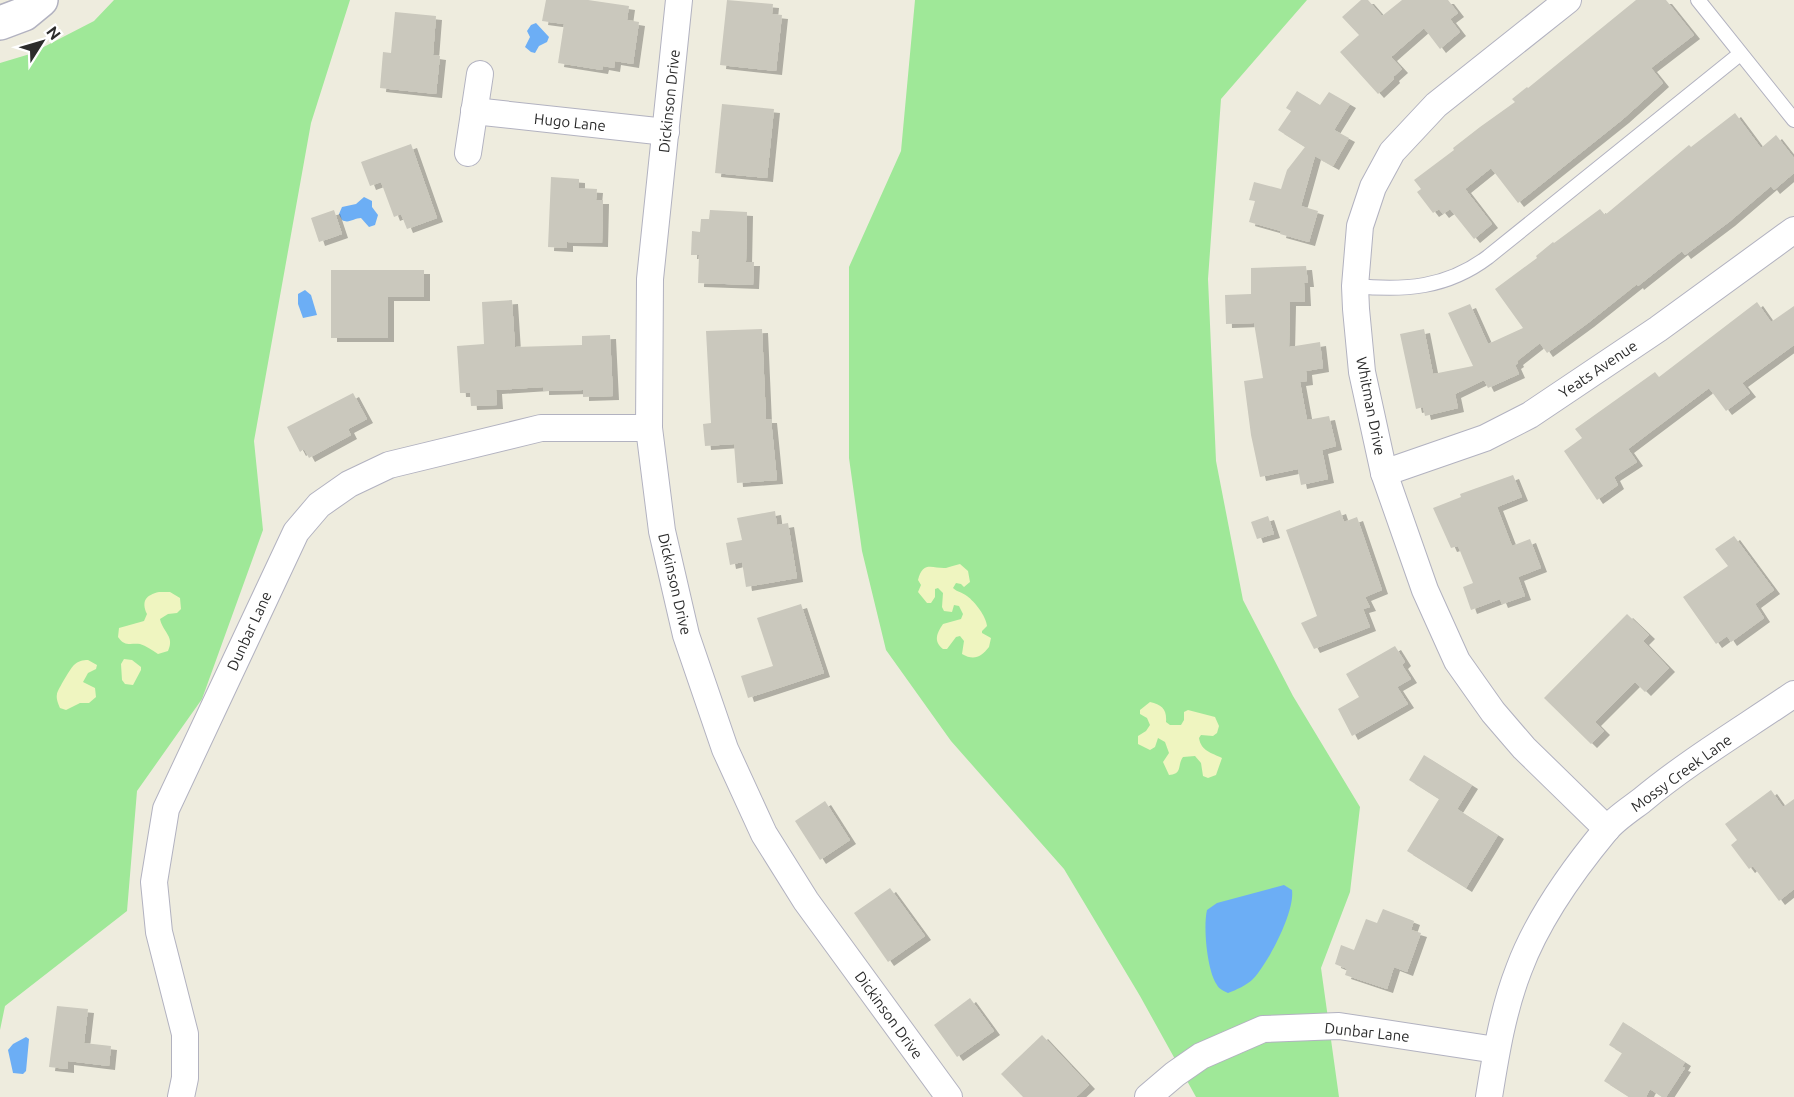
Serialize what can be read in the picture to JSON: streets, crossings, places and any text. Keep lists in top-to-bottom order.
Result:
{
  "streets": {
    "street": [
      "Dickinson Drive",
      "Hugo Lane",
      "Yeats Avenue",
      "Whitman Drive",
      "Dunbar Lane",
      "Mossy Creek Lane"
    ]
  },
  "crossings": [
    ["Dickinson Drive", "Hugo Lane"],
    ["Dickinson Drive", "Dunbar Lane"],
    ["Yeats Avenue", "Whitman Drive"],
    ["Whitman Drive", "Mossy Creek Lane"],
    ["Dunbar Lane", "Mossy Creek Lane"]
  ],
  "north": "top right"
}
